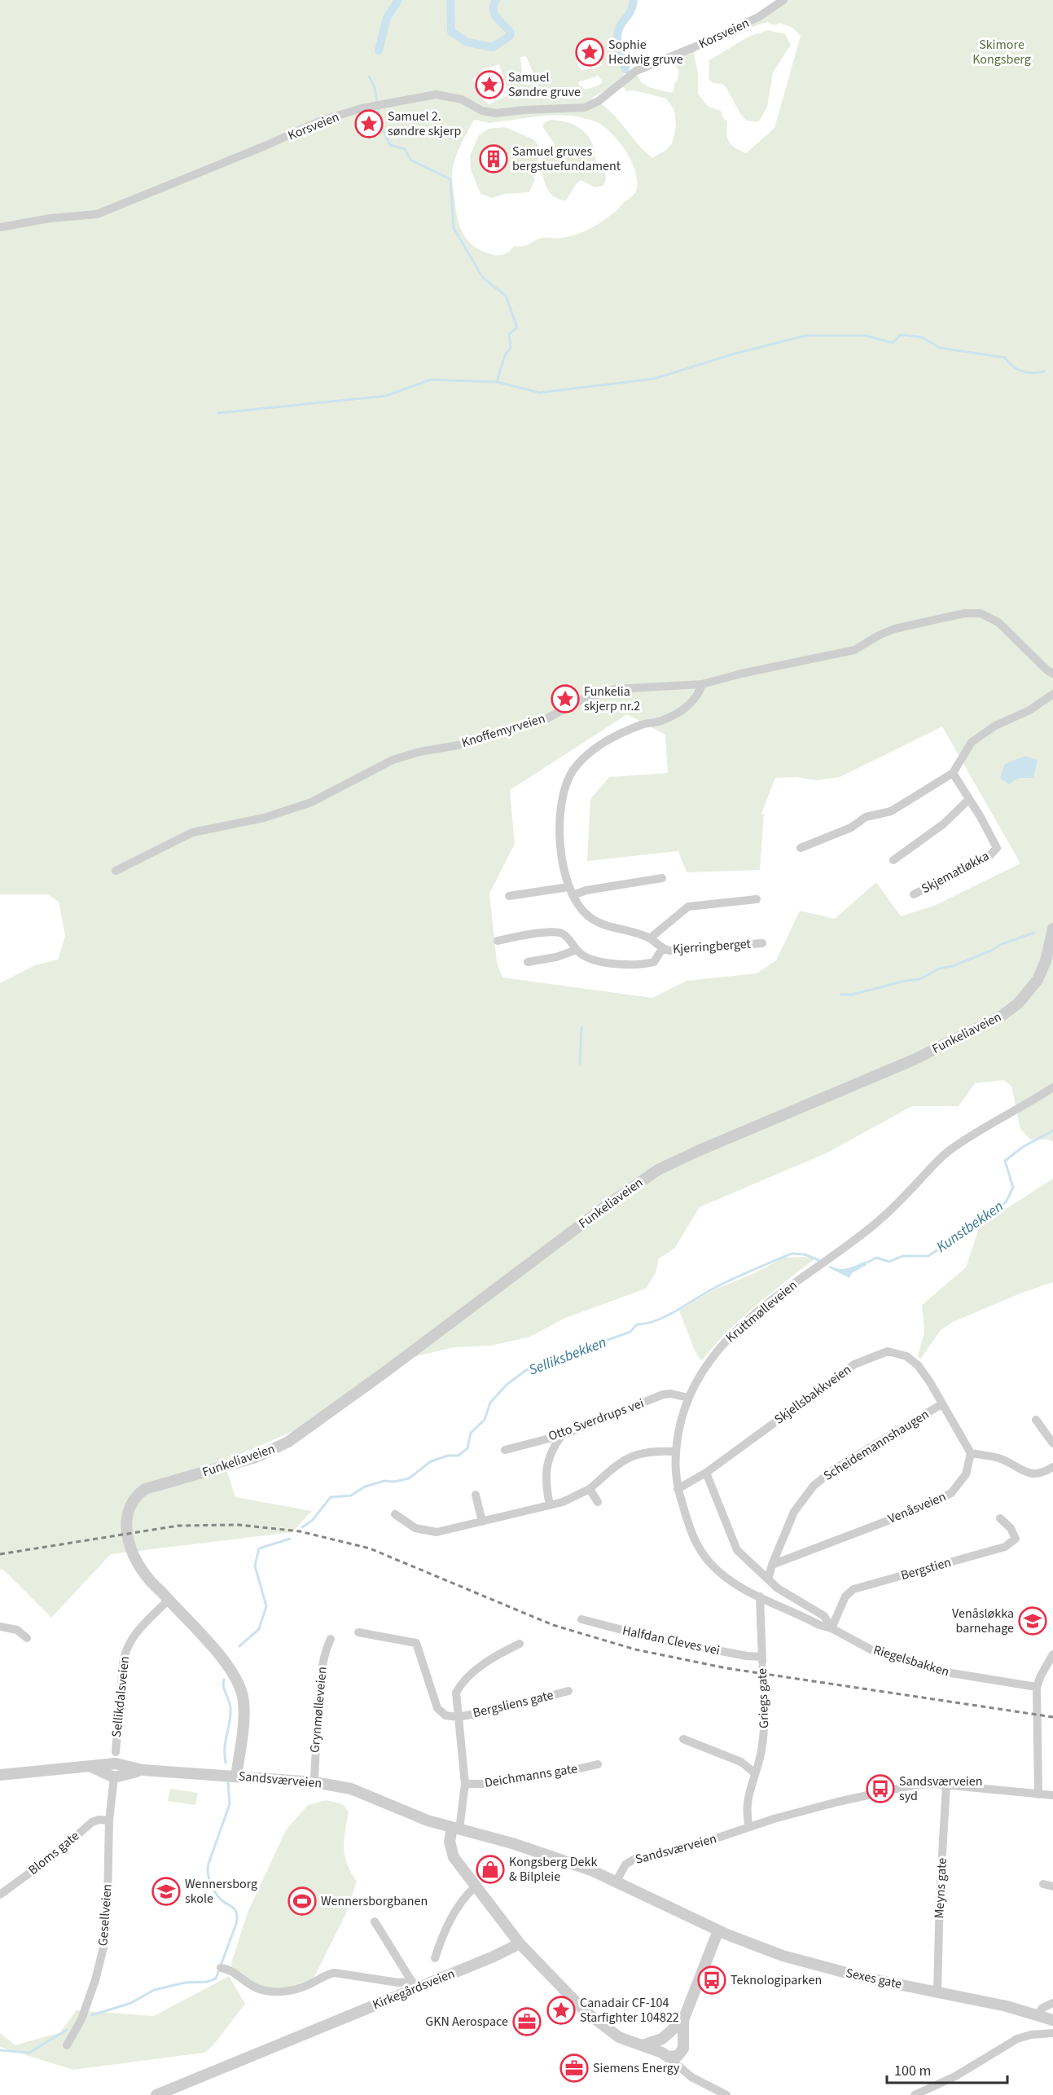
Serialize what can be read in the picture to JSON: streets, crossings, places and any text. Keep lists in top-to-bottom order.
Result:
{
  "streets": {
    "street": [
      "Korsveien",
      "Knoffemyrveien",
      "Skjematløkka",
      "Kjerringberget",
      "Funkeliaveien",
      "Kruttmølleveien",
      "Skjellsbakkveien",
      "Otto Sverdrups vei",
      "Scheidemannshaugen",
      "Venåsveien",
      "Bergstien",
      "Halfdan Cleves vei",
      "Riegelsbakken",
      "Sellikdalsveien",
      "Griegs gate",
      "Bergsliens gate",
      "Grynmølleveien",
      "Deichmanns gate",
      "Sandsværveien",
      "Bloms gate",
      "Meyns gate",
      "Gesellveien",
      "Sexes gate",
      "Kirkegårdsveien"
    ]
  },
  "crossings": [
    ["Knoffemyrveien", "Kjerringberget"],
    ["Funkeliaveien", "Sellikdalsveien"],
    ["Funkeliaveien", "Sandsværveien"],
    ["Kruttmølleveien", "Skjellsbakkveien"],
    ["Kruttmølleveien", "Otto Sverdrups vei"],
    ["Kruttmølleveien", "Bergstien"],
    ["Kruttmølleveien", "Riegelsbakken"],
    ["Kruttmølleveien", "Griegs gate"],
    ["Skjellsbakkveien", "Scheidemannshaugen"],
    ["Skjellsbakkveien", "Venåsveien"],
    ["Skjellsbakkveien", "Riegelsbakken"],
    ["Scheidemannshaugen", "Venåsveien"],
    ["Bergstien", "Riegelsbakken"],
    ["Halfdan Cleves vei", "Griegs gate"],
    ["Griegs gate", "Sandsværveien"],
    ["Bergsliens gate", "Deichmanns gate"],
    ["Bergsliens gate", "Sandsværveien"],
    ["Grynmølleveien", "Sandsværveien"],
    ["Sandsværveien", "Meyns gate"],
    ["Sandsværveien", "Gesellveien"],
    ["Sandsværveien", "Sexes gate"],
    ["Bloms gate", "Gesellveien"],
    ["Meyns gate", "Sexes gate"]
  ],
  "water": ["Kunstbekken", "Selliksbekken"],
  "parks": ["Skimore Kongsberg"],
  "places": {
    "place": [
      "Sophie Hedwig gruve",
      "Samuel Søndre gruve",
      "Samuel 2. søndre skjerp",
      "Funkelia skjerp nr.2",
      "Canadair CF-104 Starfighter 104822"
    ],
    "building": ["Samuel gruves bergstuefundament"],
    "school or university": ["Venåsløkka barnehage", "Wennersborg skole"],
    "bus stop": ["Sandsværveien syd", "Teknologiparken"],
    "shop": ["Kongsberg Dekk & Bilpleie"],
    "sports": ["Wennersborgbanen"],
    "office": ["GKN Aerospace", "Siemens Energy"]
  },
  "scale_bar": "100 m"
}
